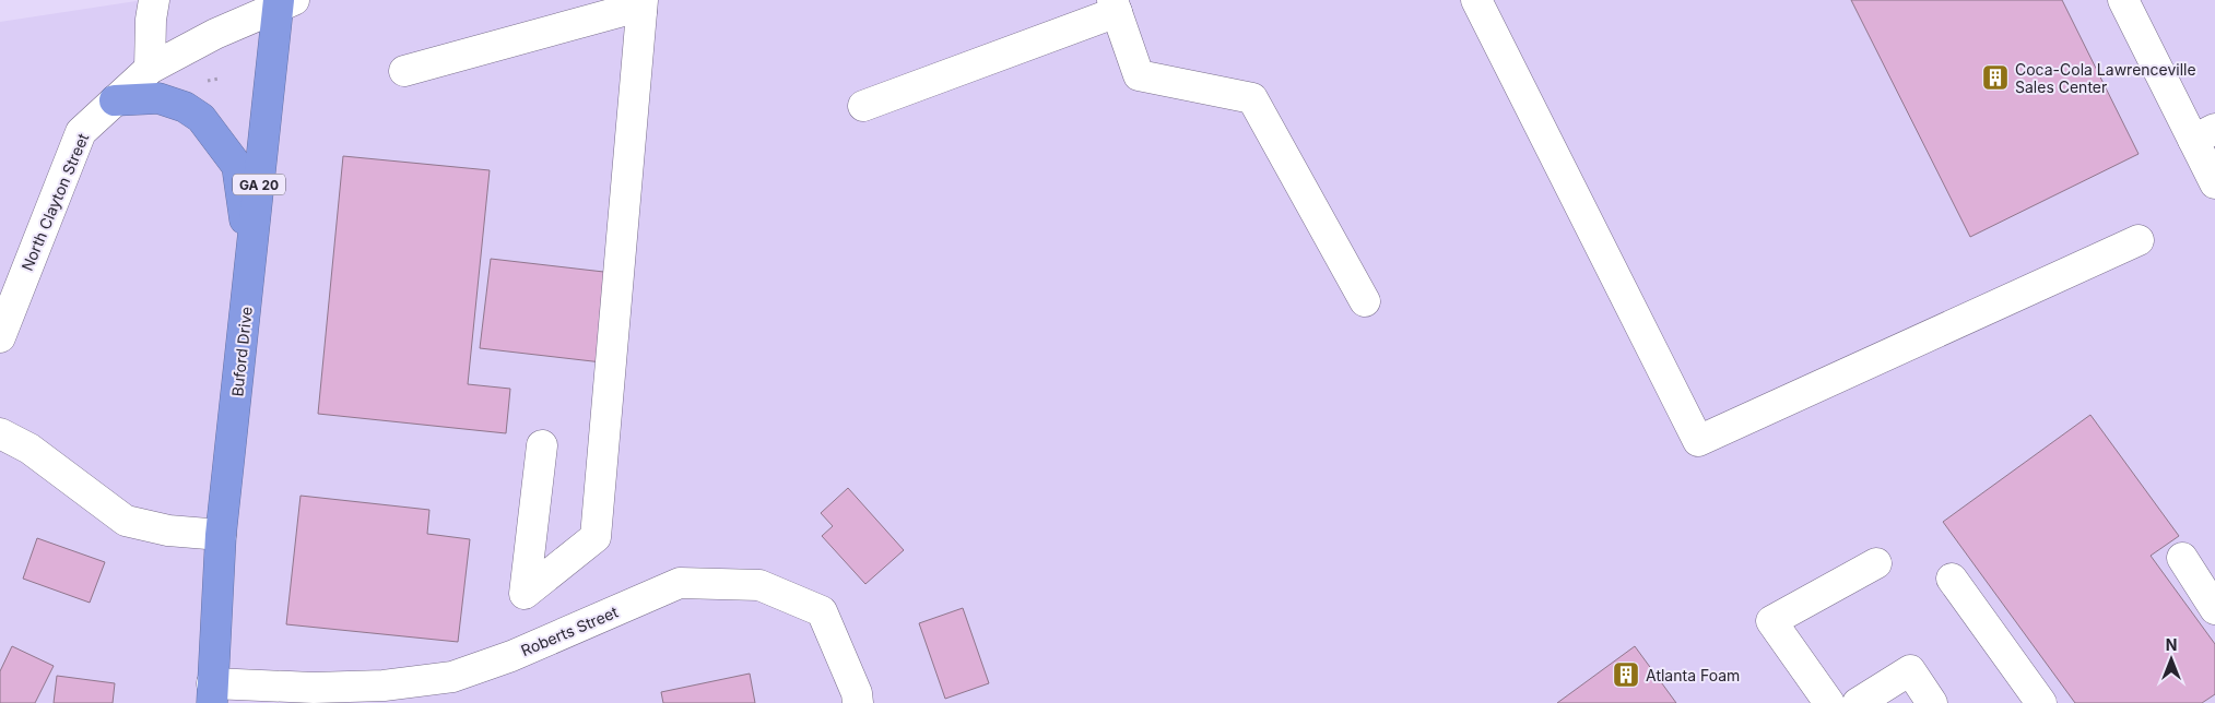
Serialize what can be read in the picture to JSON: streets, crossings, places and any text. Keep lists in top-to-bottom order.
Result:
{
  "streets": {
    "highway": ["GA 20", "Buford Drive"],
    "street": ["North Clayton Street", "Roberts Street"]
  },
  "crossings": [
    ["North Clayton Street", "Buford Drive"],
    ["Buford Drive", "Roberts Street"]
  ],
  "places": {
    "building": ["Coca-Cola Lawrenceville Sales Center", "Atlanta Foam"]
  },
  "north": "top"
}
